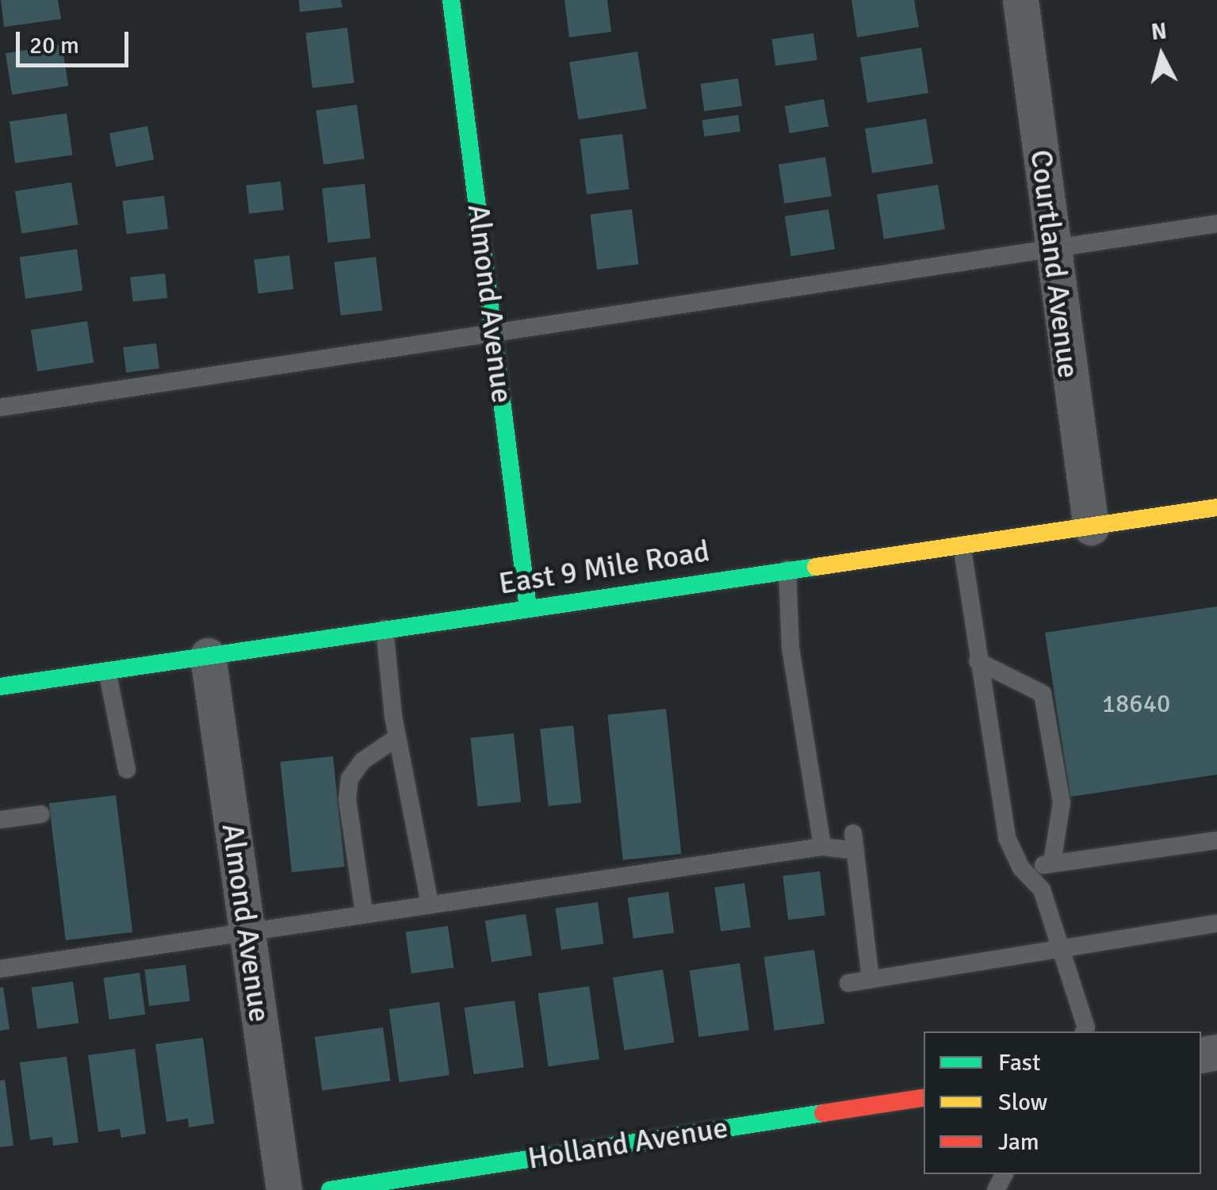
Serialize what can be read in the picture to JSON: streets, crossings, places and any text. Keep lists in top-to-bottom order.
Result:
{
  "streets": {
    "main road": ["Almond Avenue", "East 9 Mile Road", "Holland Avenue"],
    "street": ["Courtland Avenue"]
  },
  "crossings": [
    ["Courtland Avenue", "East 9 Mile Road"],
    ["Almond Avenue", "East 9 Mile Road"]
  ],
  "house_numbers": ["18640"],
  "legend": ["Fast", "Slow", "Jam"],
  "scale_bar": "20 m",
  "north": "top"
}
